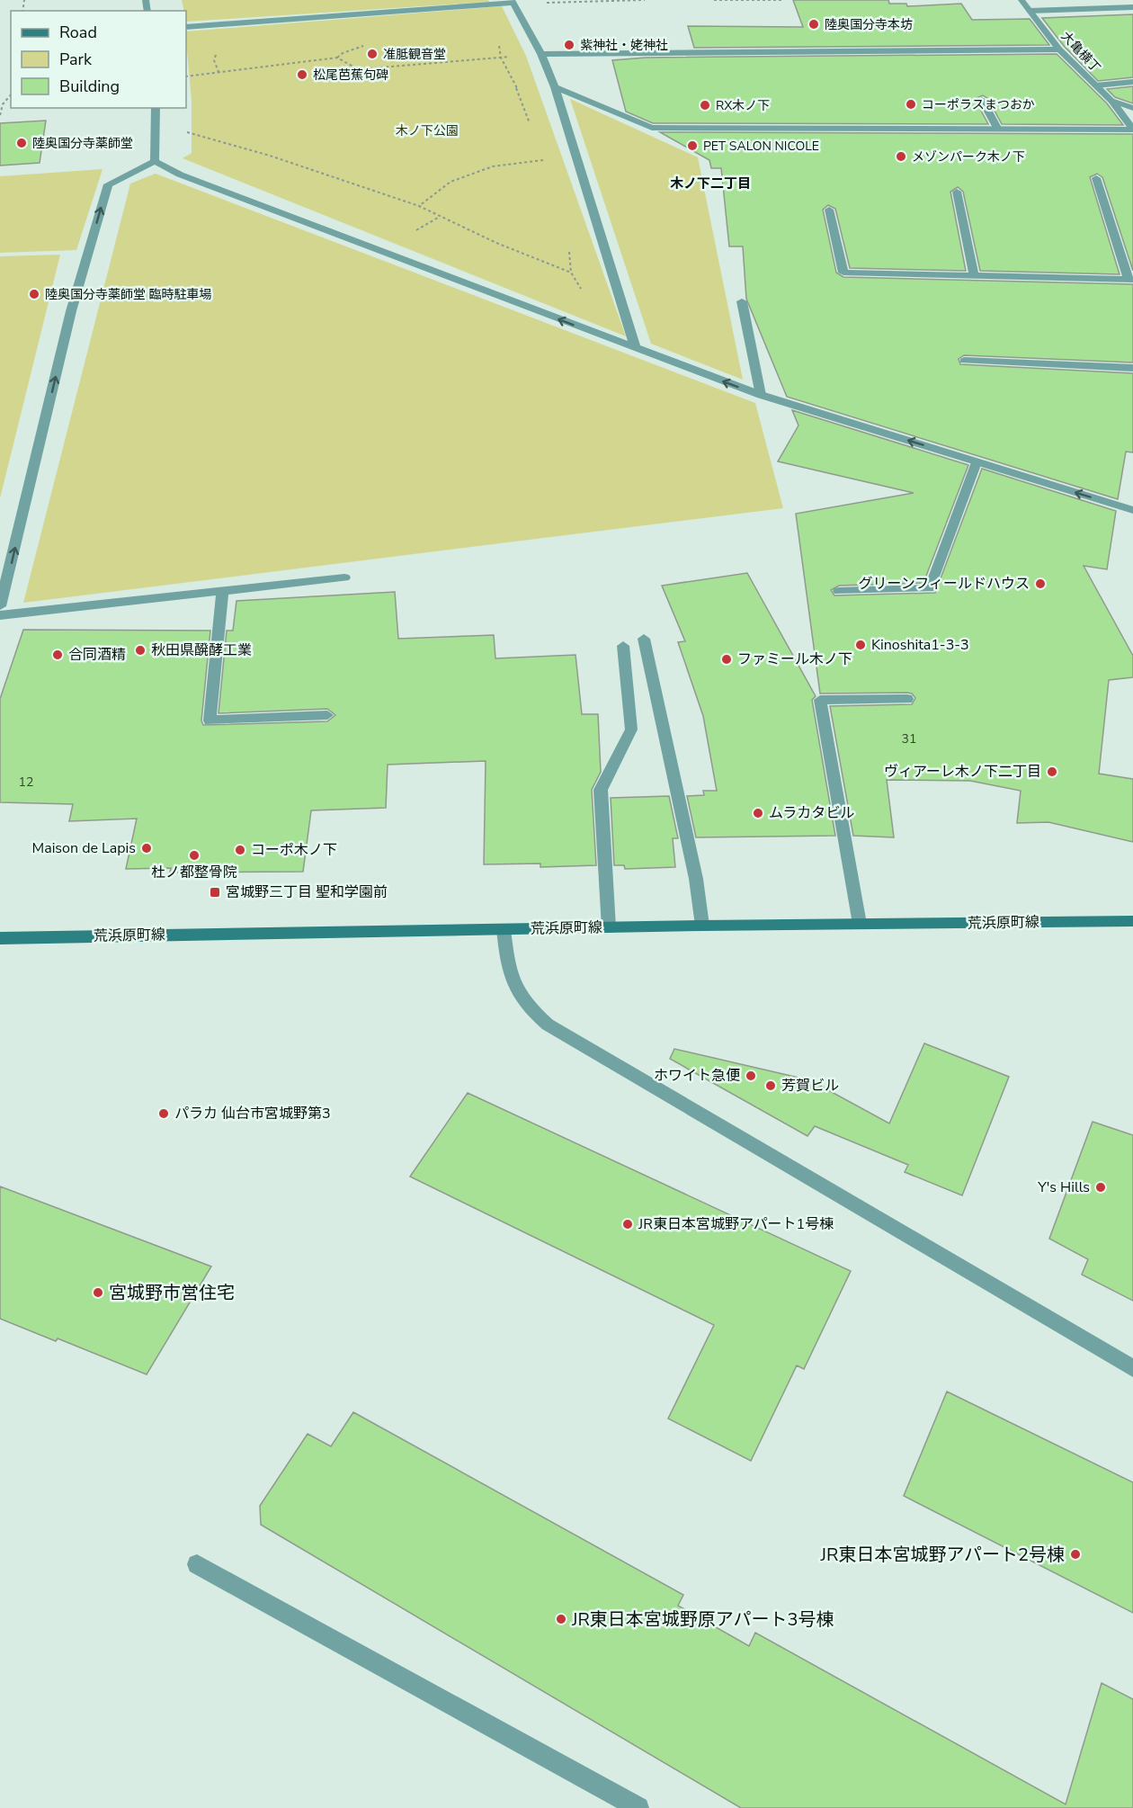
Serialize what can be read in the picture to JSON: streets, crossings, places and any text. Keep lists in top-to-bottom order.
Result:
{
  "streets": {
    "main road": ["荒浜原町線"],
    "street": ["大亀横丁"]
  },
  "districts": ["木ノ下二丁目"],
  "parks": ["木ノ下公園"],
  "places": {
    "other": [
      "陸奥国分寺本坊",
      "紫神社・姥神社",
      "准胝観音堂",
      "松尾芭蕉句碑",
      "コーポラスまつおか",
      "RX木ノ下",
      "陸奥国分寺薬師堂",
      "PET SALON NICOLE",
      "メゾンパーク木ノ下",
      "陸奥国分寺薬師堂 臨時駐車場",
      "グリーンフィールドハウス",
      "Kinoshita1-3-3",
      "秋田県醗酵工業",
      "合同酒精",
      "ファミール木ノ下",
      "ヴィアーレ木ノ下二丁目",
      "ムラカタビル",
      "Maison de Lapis",
      "コーポ木ノ下",
      "杜ノ都整骨院",
      "ホワイト急便",
      "芳賀ビル",
      "パラカ 仙台市宮城野第3",
      "Y's Hills",
      "JR東日本宮城野アパート1号棟",
      "宮城野市営住宅",
      "JR東日本宮城野アパート2号棟",
      "JR東日本宮城野原アパート3号棟"
    ],
    "transit": ["宮城野三丁目 聖和学園前"]
  },
  "house_numbers": ["31", "12"],
  "legend": ["Road", "Park", "Building"]
}
